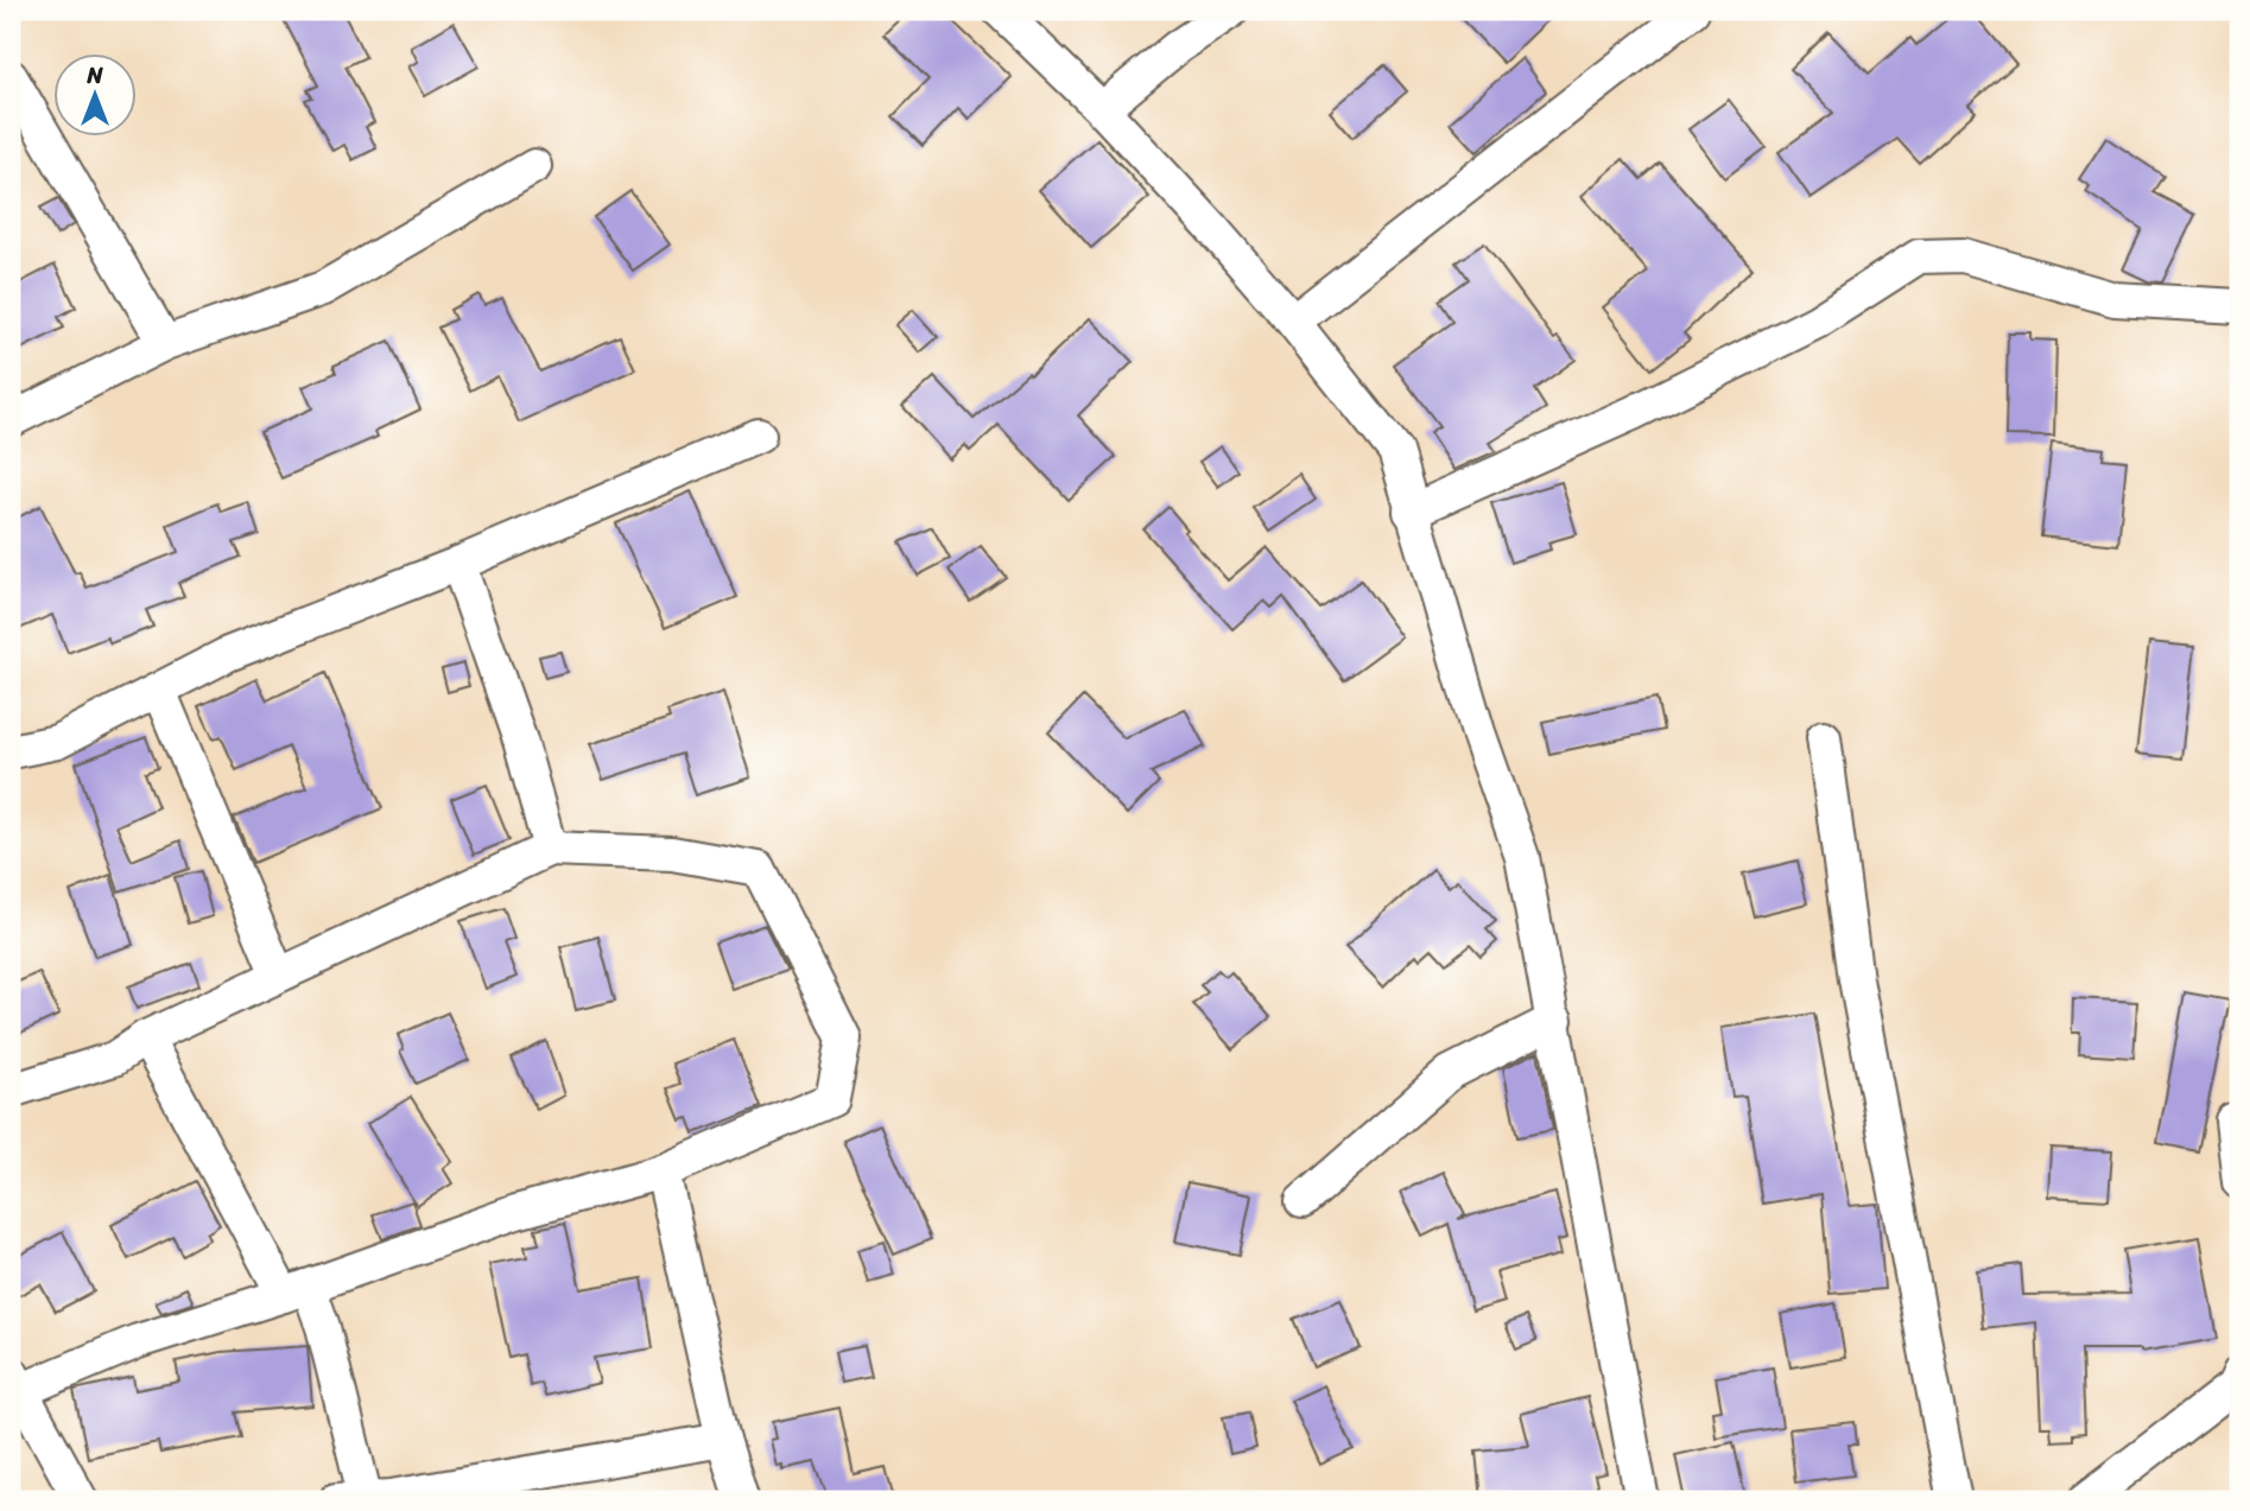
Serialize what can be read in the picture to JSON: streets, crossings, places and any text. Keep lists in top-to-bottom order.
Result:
{
  "north": "top"
}
